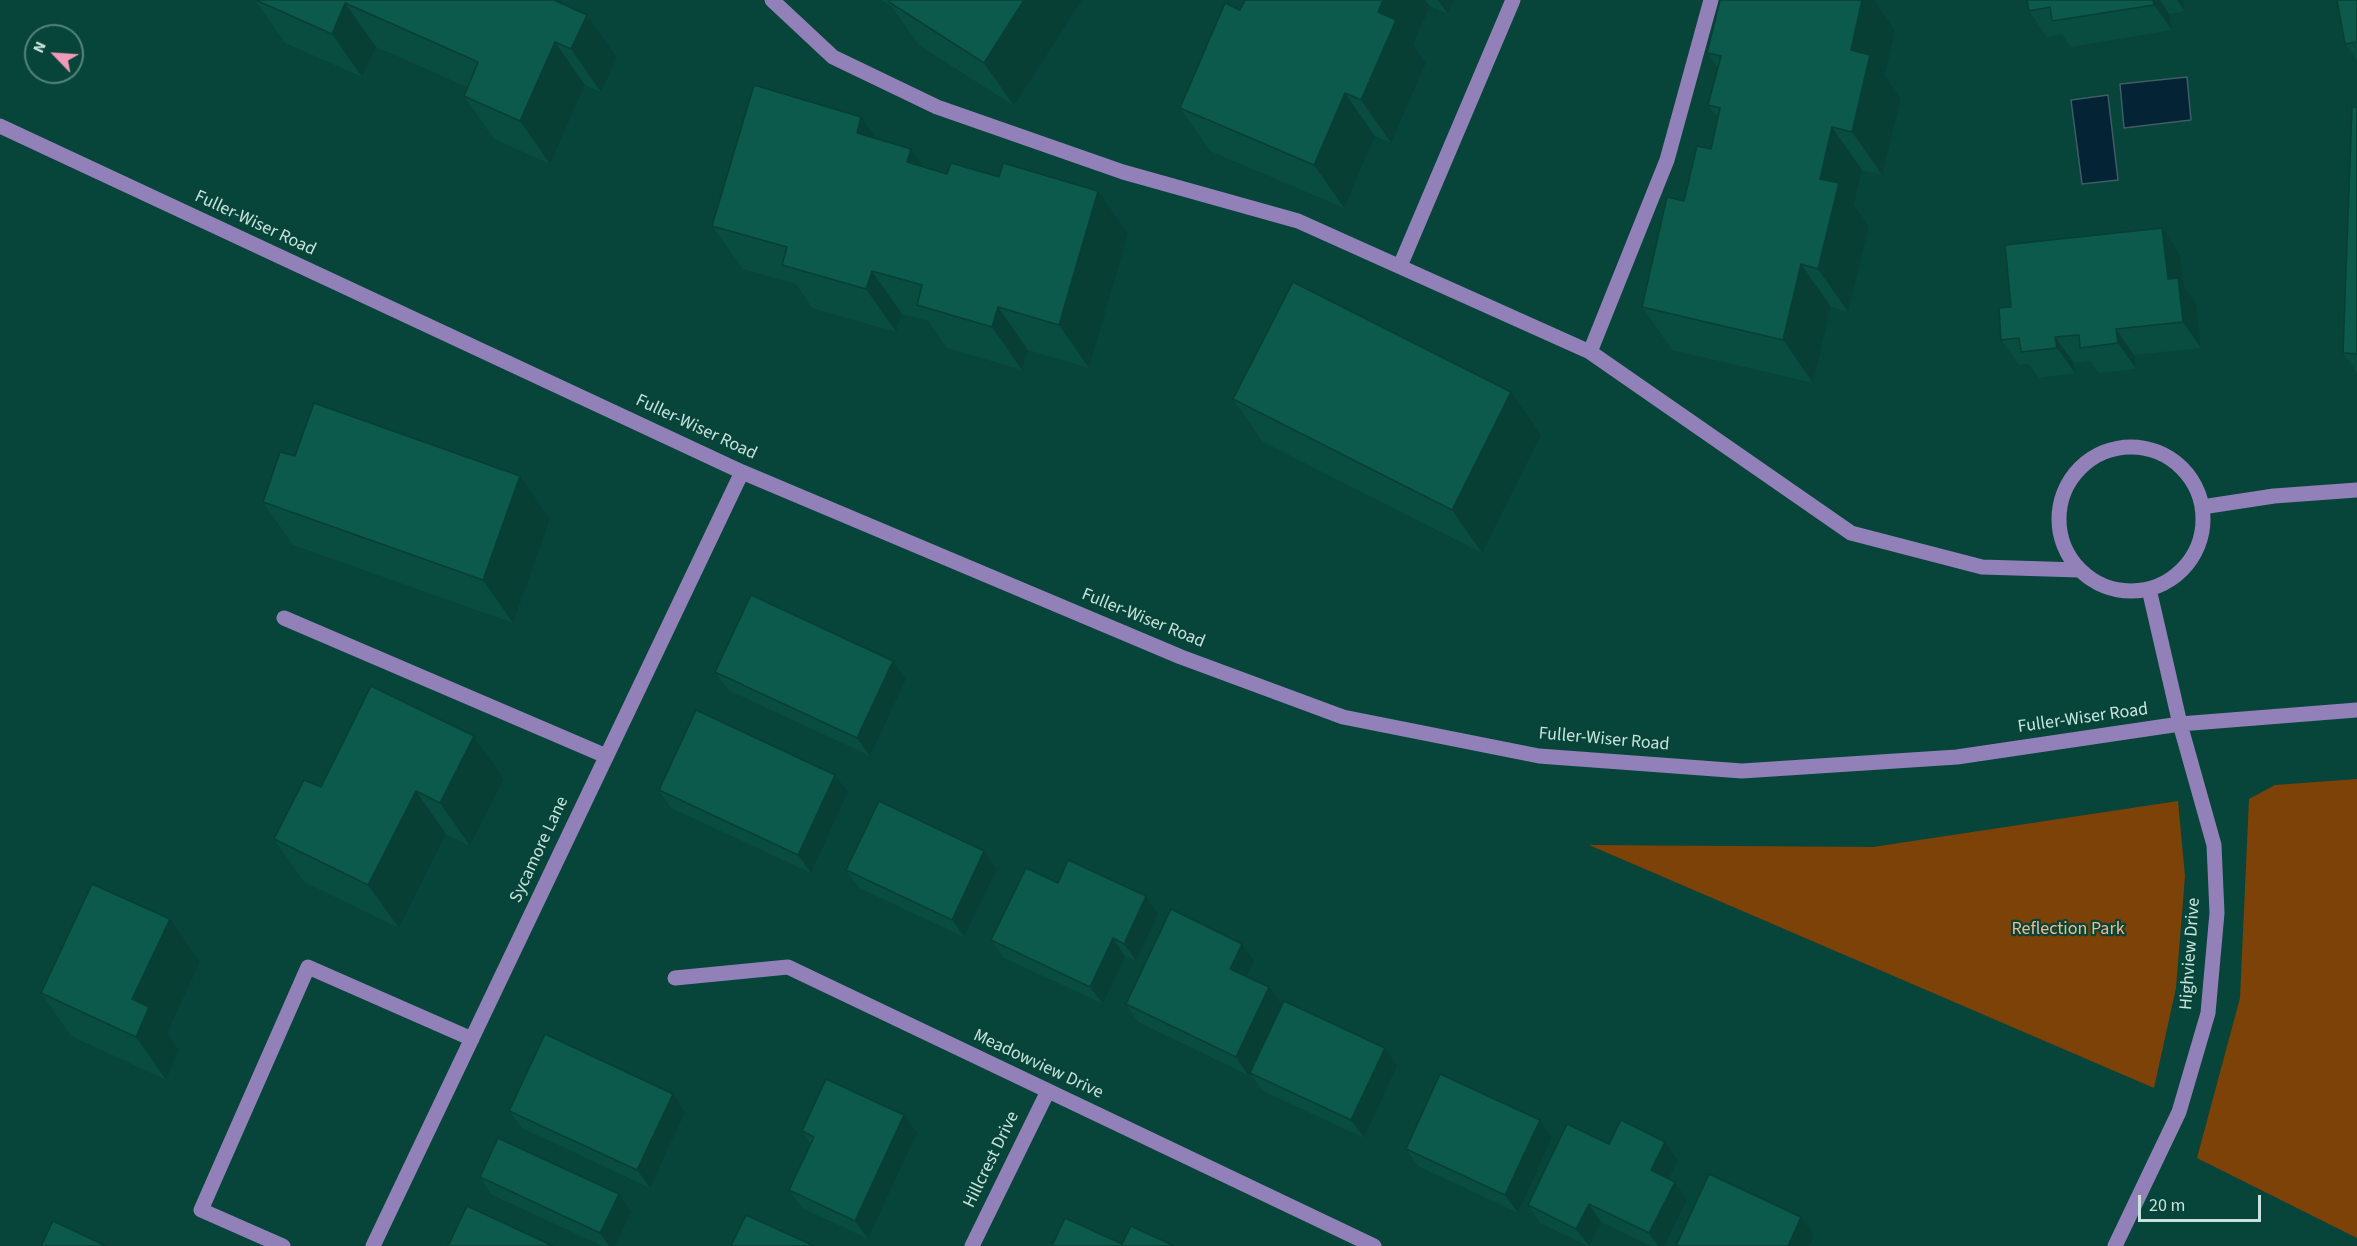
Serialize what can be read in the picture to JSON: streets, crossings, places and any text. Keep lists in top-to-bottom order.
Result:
{
  "streets": {
    "street": [
      "Fuller-Wiser Road",
      "Sycamore Lane",
      "Highview Drive",
      "Meadowview Drive",
      "Hillcrest Drive"
    ]
  },
  "crossings": [
    ["Fuller-Wiser Road", "Sycamore Lane"],
    ["Fuller-Wiser Road", "Highview Drive"],
    ["Meadowview Drive", "Hillcrest Drive"]
  ],
  "parks": ["Reflection Park"],
  "scale_bar": "20 m",
  "north": "top left"
}
